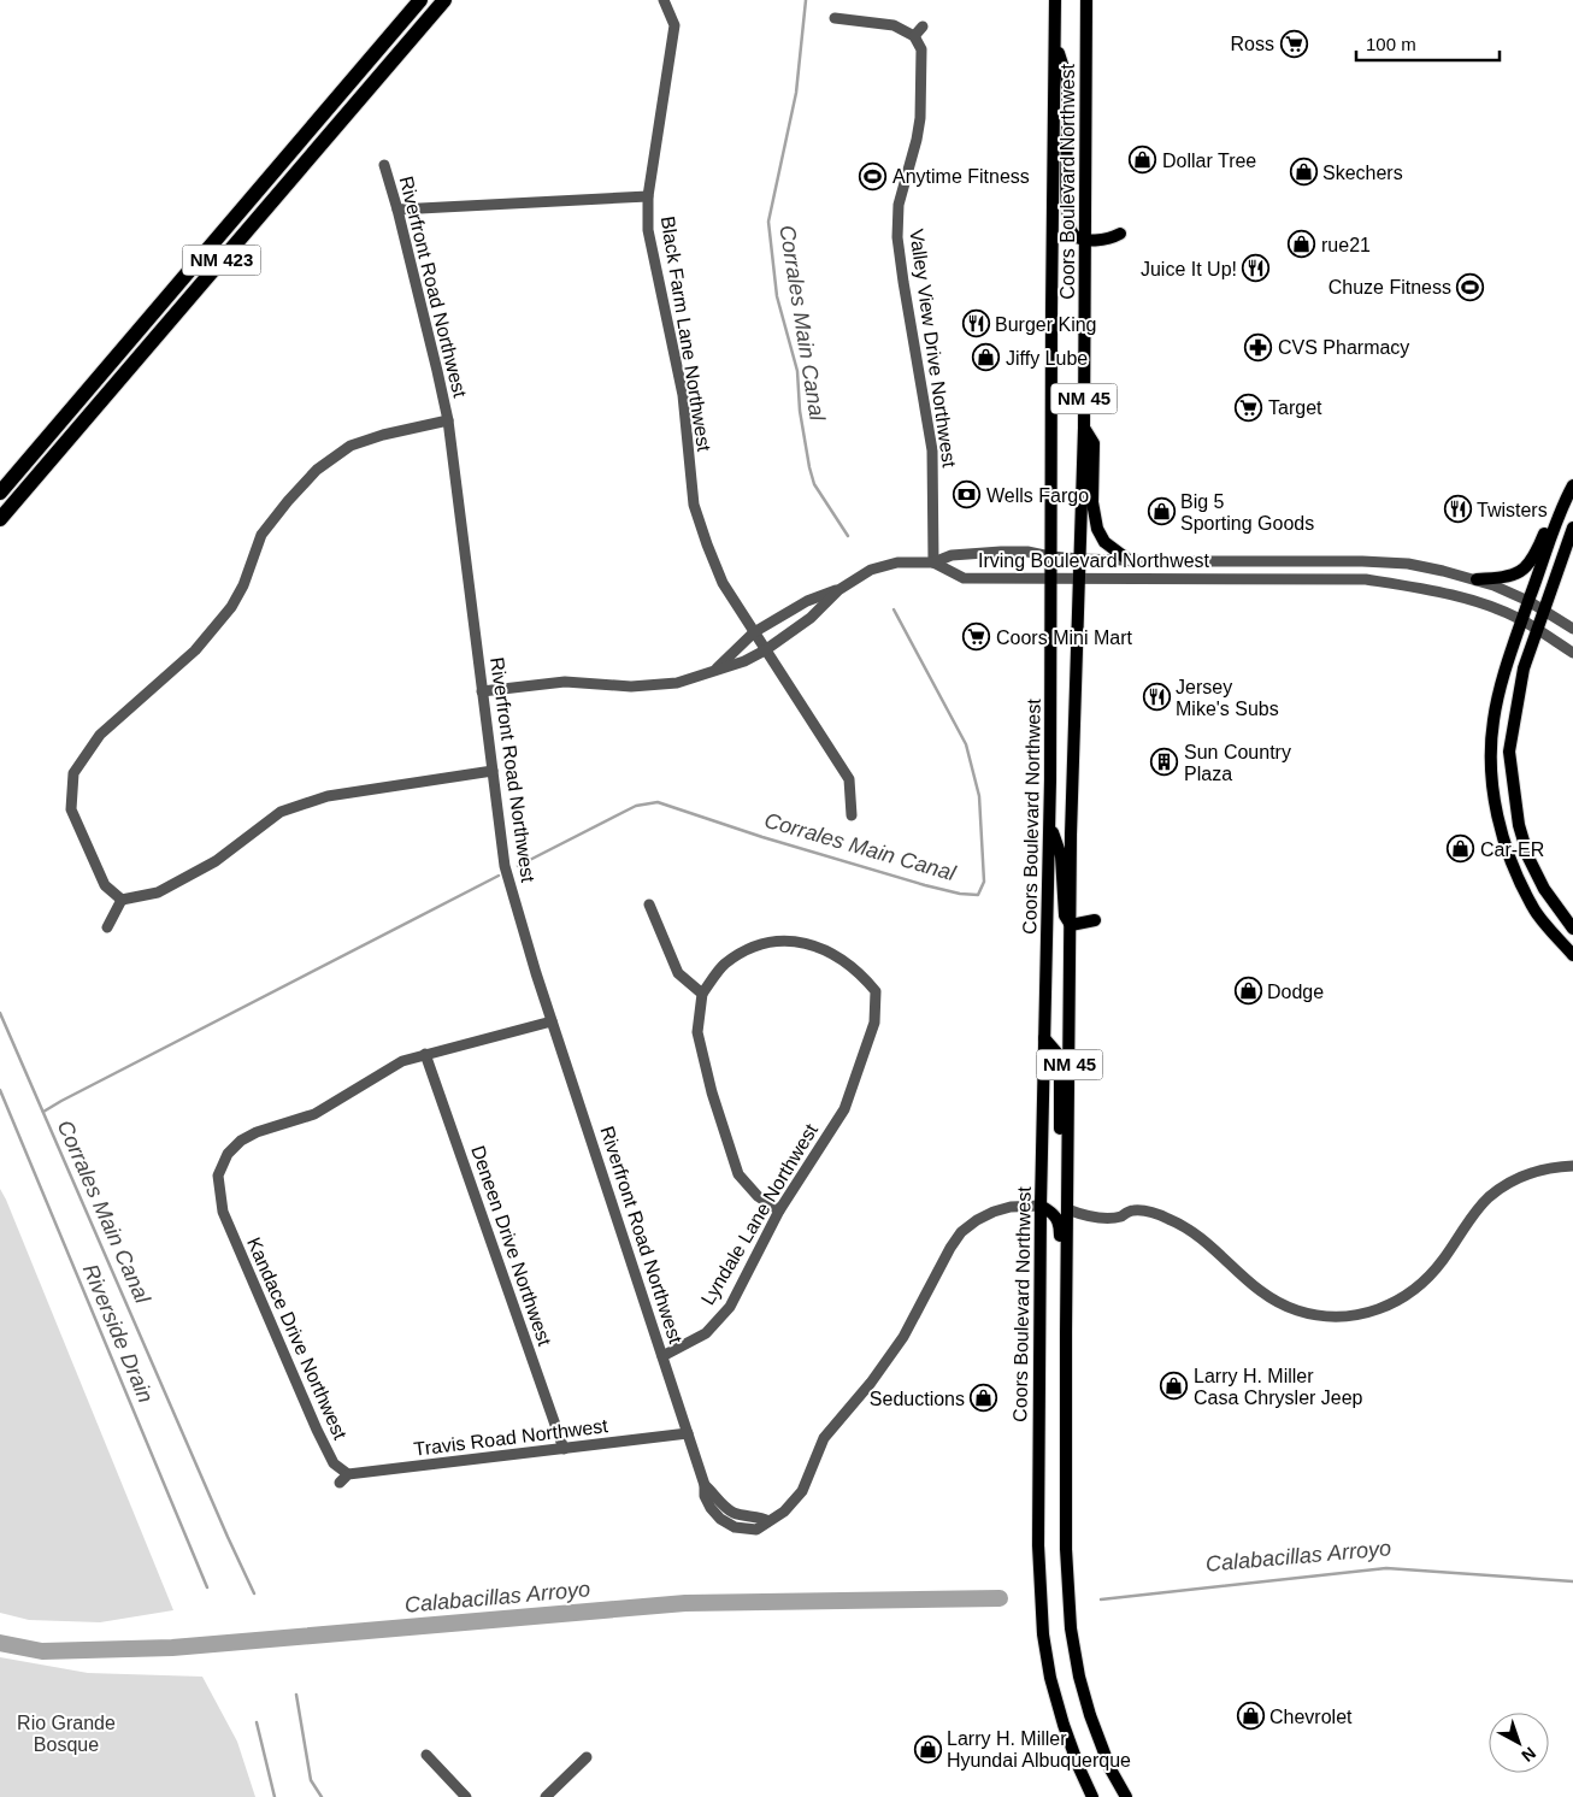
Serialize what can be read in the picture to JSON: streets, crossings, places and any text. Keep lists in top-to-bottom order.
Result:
{
  "streets": {
    "highway": ["NM 423"],
    "main road": ["Coors Boulevard Northwest", "NM 45"],
    "street": [
      "Riverfront Road Northwest",
      "Black Farm Lane Northwest",
      "Valley View Drive Northwest",
      "Irving Boulevard Northwest",
      "Lyndale Lane Northwest",
      "Deneen Drive Northwest",
      "Kandace Drive Northwest",
      "Travis Road Northwest"
    ]
  },
  "crossings": [
    ["Coors Boulevard Northwest", "Irving Boulevard Northwest"],
    ["Riverfront Road Northwest", "Lyndale Lane Northwest"],
    ["Riverfront Road Northwest", "Kandace Drive Northwest"],
    ["Riverfront Road Northwest", "Travis Road Northwest"],
    ["Valley View Drive Northwest", "Irving Boulevard Northwest"],
    ["Deneen Drive Northwest", "Kandace Drive Northwest"],
    ["Deneen Drive Northwest", "Travis Road Northwest"],
    ["Kandace Drive Northwest", "Travis Road Northwest"]
  ],
  "water": ["Corrales Main Canal", "Riverside Drain", "Calabacillas Arroyo"],
  "parks": ["Rio Grande Bosque"],
  "places": {
    "supermarket": ["Ross", "Target", "Coors Mini Mart"],
    "shop": [
      "Dollar Tree",
      "Skechers",
      "rue21",
      "Jiffy Lube",
      "Big 5 Sporting Goods",
      "Car-ER",
      "Dodge",
      "Larry H. Miller Casa Chrysler Jeep",
      "Seductions",
      "Chevrolet",
      "Larry H. Miller Hyundai Albuquerque"
    ],
    "sports": ["Anytime Fitness", "Chuze Fitness"],
    "restaurant": [
      "Juice It Up!",
      "Burger King",
      "Twisters",
      "Jersey Mike's Subs"
    ],
    "pharmacy": ["CVS Pharmacy"],
    "bank": ["Wells Fargo"],
    "building": ["Sun Country Plaza"]
  },
  "scale_bar": "100 m",
  "north": "bottom right"
}
